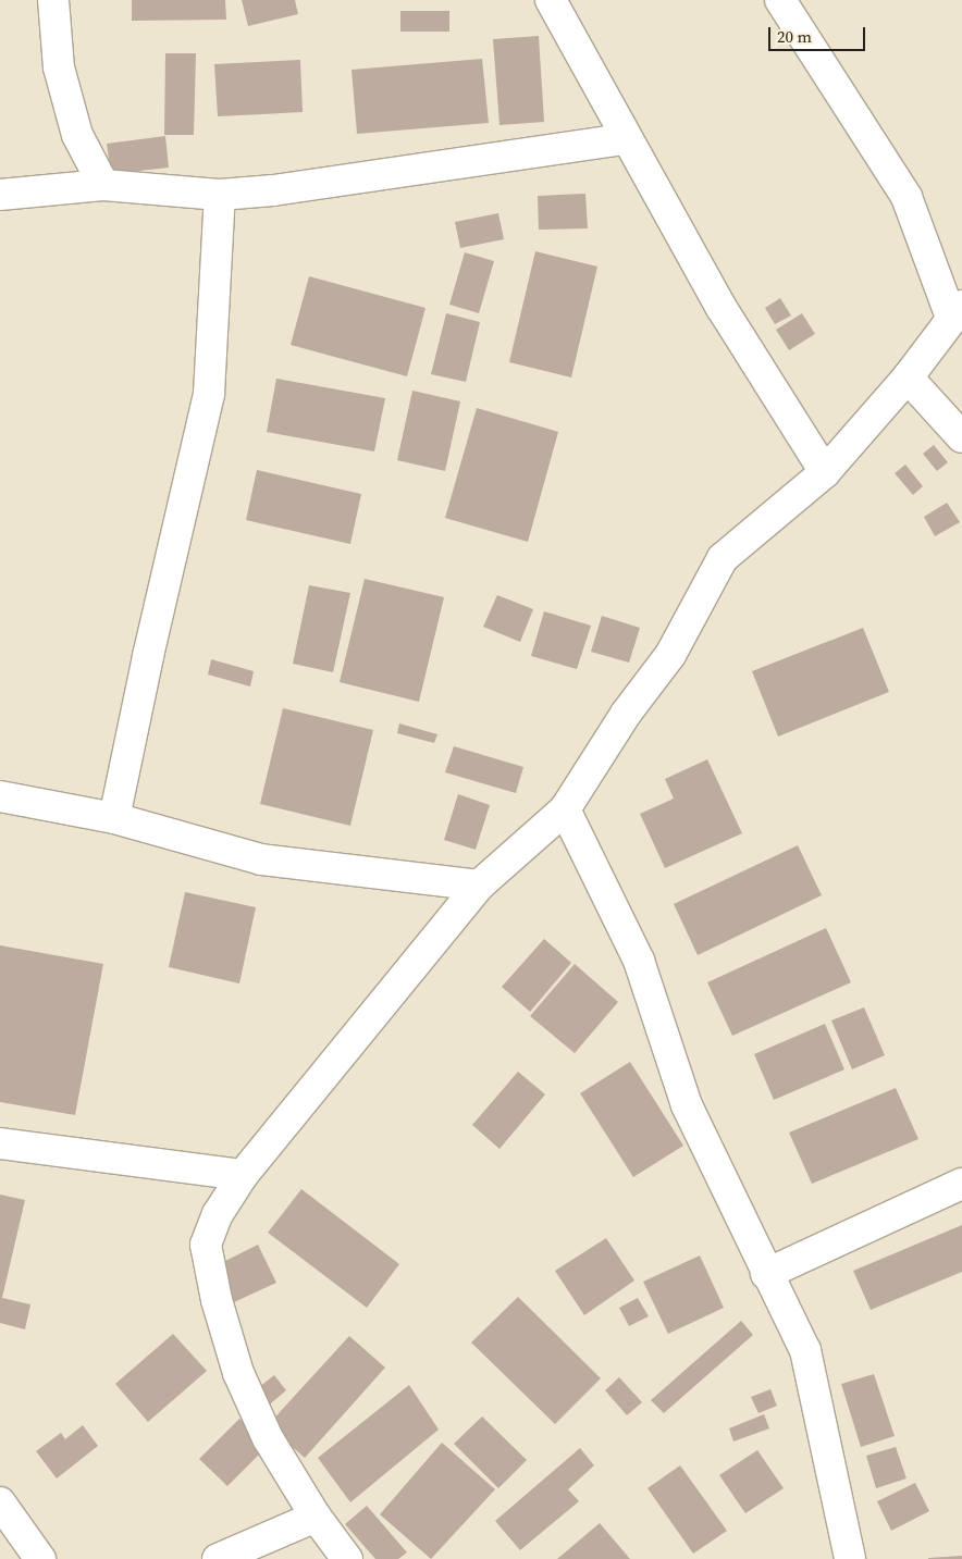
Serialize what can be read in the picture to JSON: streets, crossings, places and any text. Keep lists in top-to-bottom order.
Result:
{
  "scale_bar": "20 m"
}
